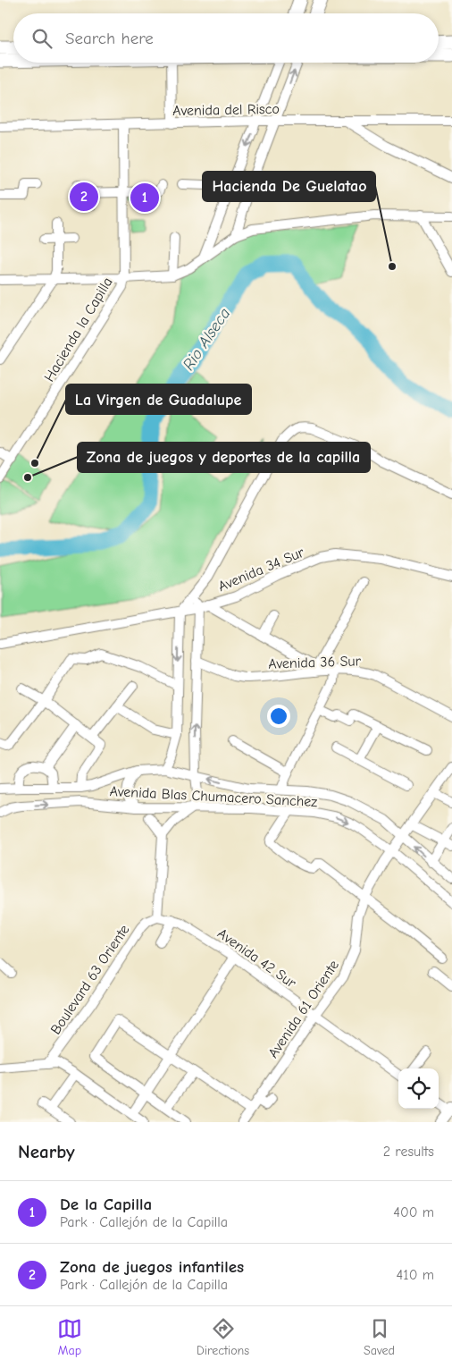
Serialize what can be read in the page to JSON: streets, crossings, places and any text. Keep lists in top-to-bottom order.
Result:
{
  "streets": {
    "street": [
      "Avenida del Risco",
      "Hacienda la Capilla",
      "Avenida 34 Sur",
      "Avenida 36 Sur",
      "Avenida Blas Chumacero Sanchez",
      "Avenida 42 Sur",
      "Boulevard 63 Oriente",
      "Avenida 61 Oriente"
    ]
  },
  "crossings": [
    ["Avenida del Risco", "Hacienda la Capilla"],
    ["Avenida Blas Chumacero Sanchez", "Avenida 61 Oriente"],
    ["Avenida 42 Sur", "Boulevard 63 Oriente"],
    ["Avenida 42 Sur", "Avenida 61 Oriente"]
  ],
  "water": ["Rio Alseca"],
  "places": ["Hacienda De Guelatao", "La Virgen de Guadalupe", "Zona de juegos y deportes de la capilla"],
  "page": {
    "search": "Search here",
    "pins": ["2", "1"],
    "heading": ["Nearby", "2 results"],
    "list": [
      {
        "mark": "1",
        "name": "De la Capilla",
        "note": "Park · Callejón de la Capilla",
        "value": "400 m"
      },
      {
        "mark": "2",
        "name": "Zona de juegos infantiles",
        "note": "Park · Callejón de la Capilla",
        "value": "410 m"
      }
    ],
    "nav": ["Map", "Directions", "Saved"]
  }
}
